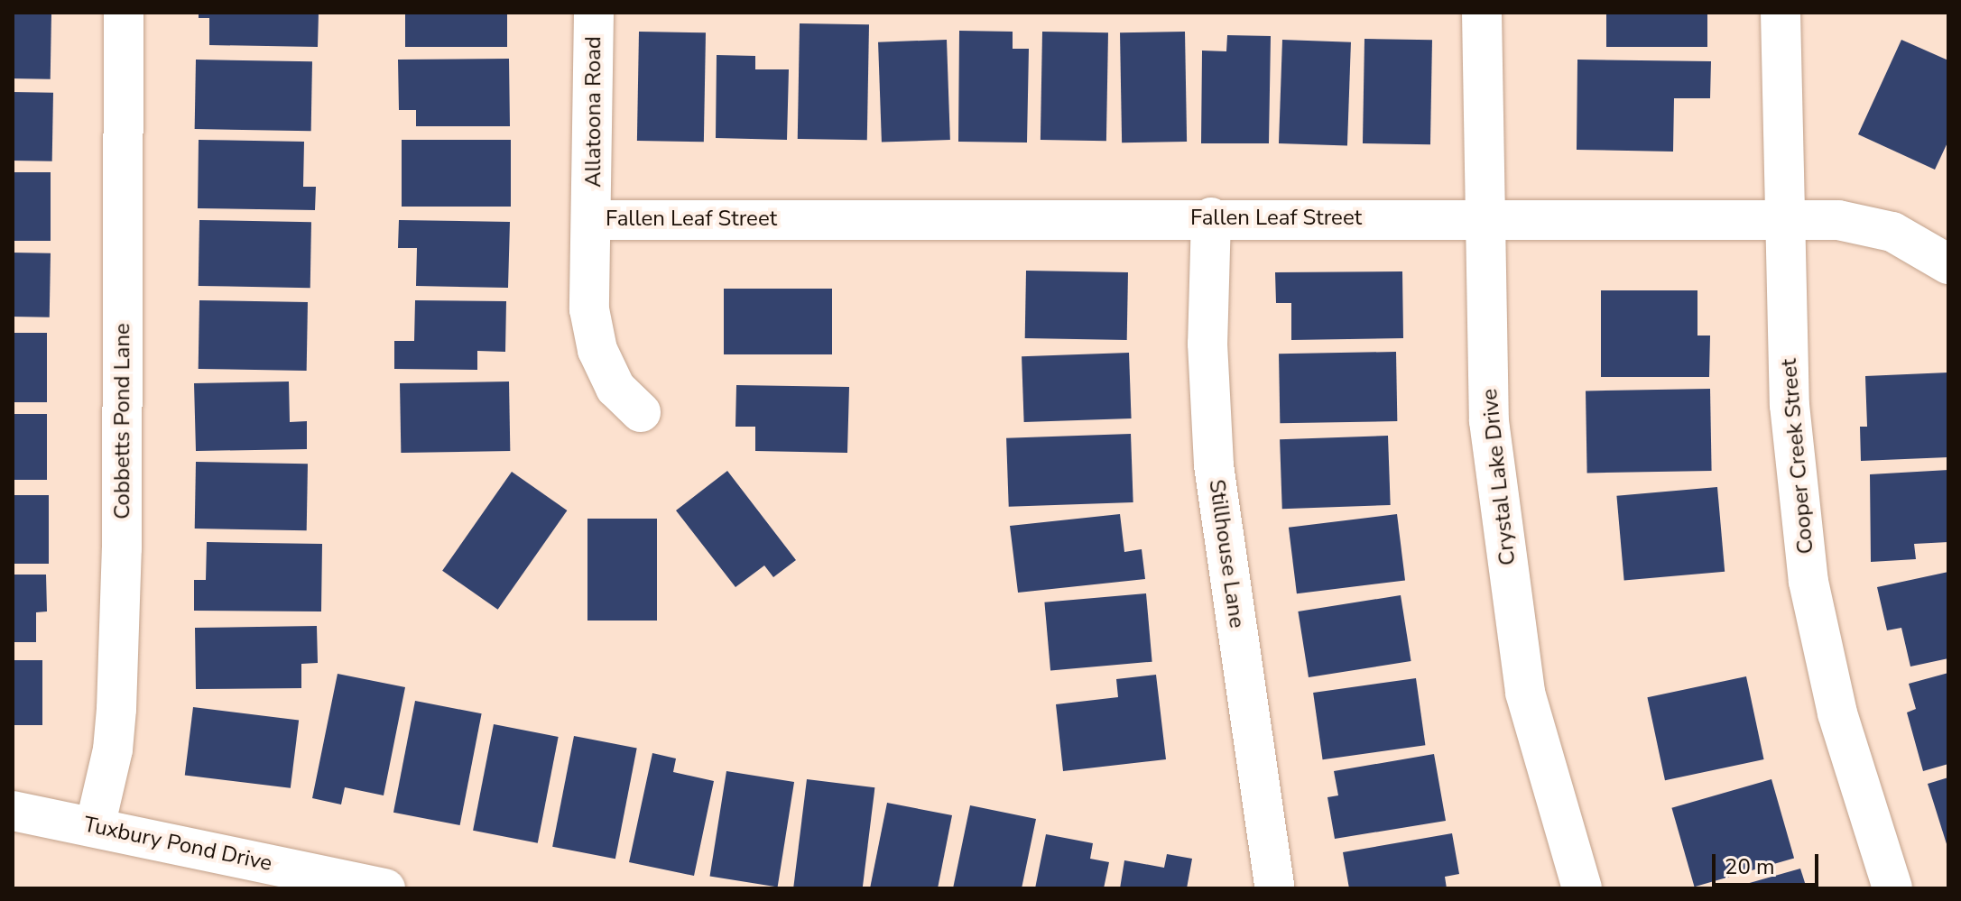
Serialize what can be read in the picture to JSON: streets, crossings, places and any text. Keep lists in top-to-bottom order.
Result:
{
  "streets": {
    "street": [
      "Allatoona Road",
      "Fallen Leaf Street",
      "Cobbetts Pond Lane",
      "Cooper Creek Street",
      "Crystal Lake Drive",
      "Stillhouse Lane",
      "Tuxbury Pond Drive"
    ]
  },
  "crossings": [
    ["Allatoona Road", "Fallen Leaf Street"],
    ["Fallen Leaf Street", "Cooper Creek Street"],
    ["Fallen Leaf Street", "Crystal Lake Drive"],
    ["Fallen Leaf Street", "Stillhouse Lane"],
    ["Cobbetts Pond Lane", "Tuxbury Pond Drive"]
  ],
  "scale_bar": "20 m"
}
